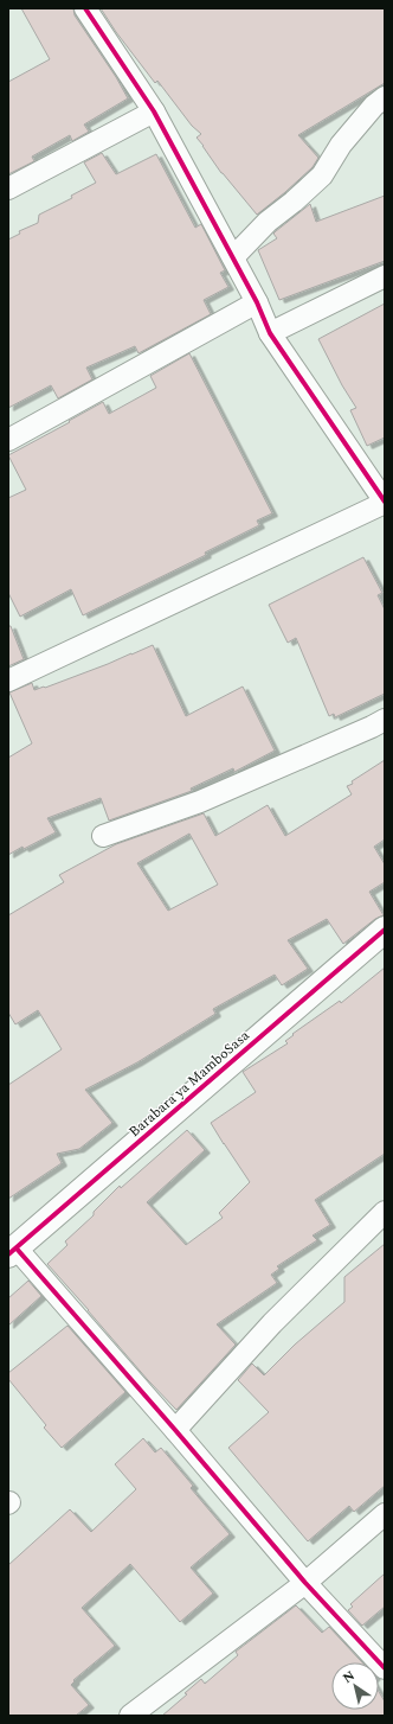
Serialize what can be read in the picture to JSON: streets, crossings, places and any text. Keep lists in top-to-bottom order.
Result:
{
  "streets": {
    "street": ["Barabara ya MamboSasa"]
  },
  "north": "top left"
}
